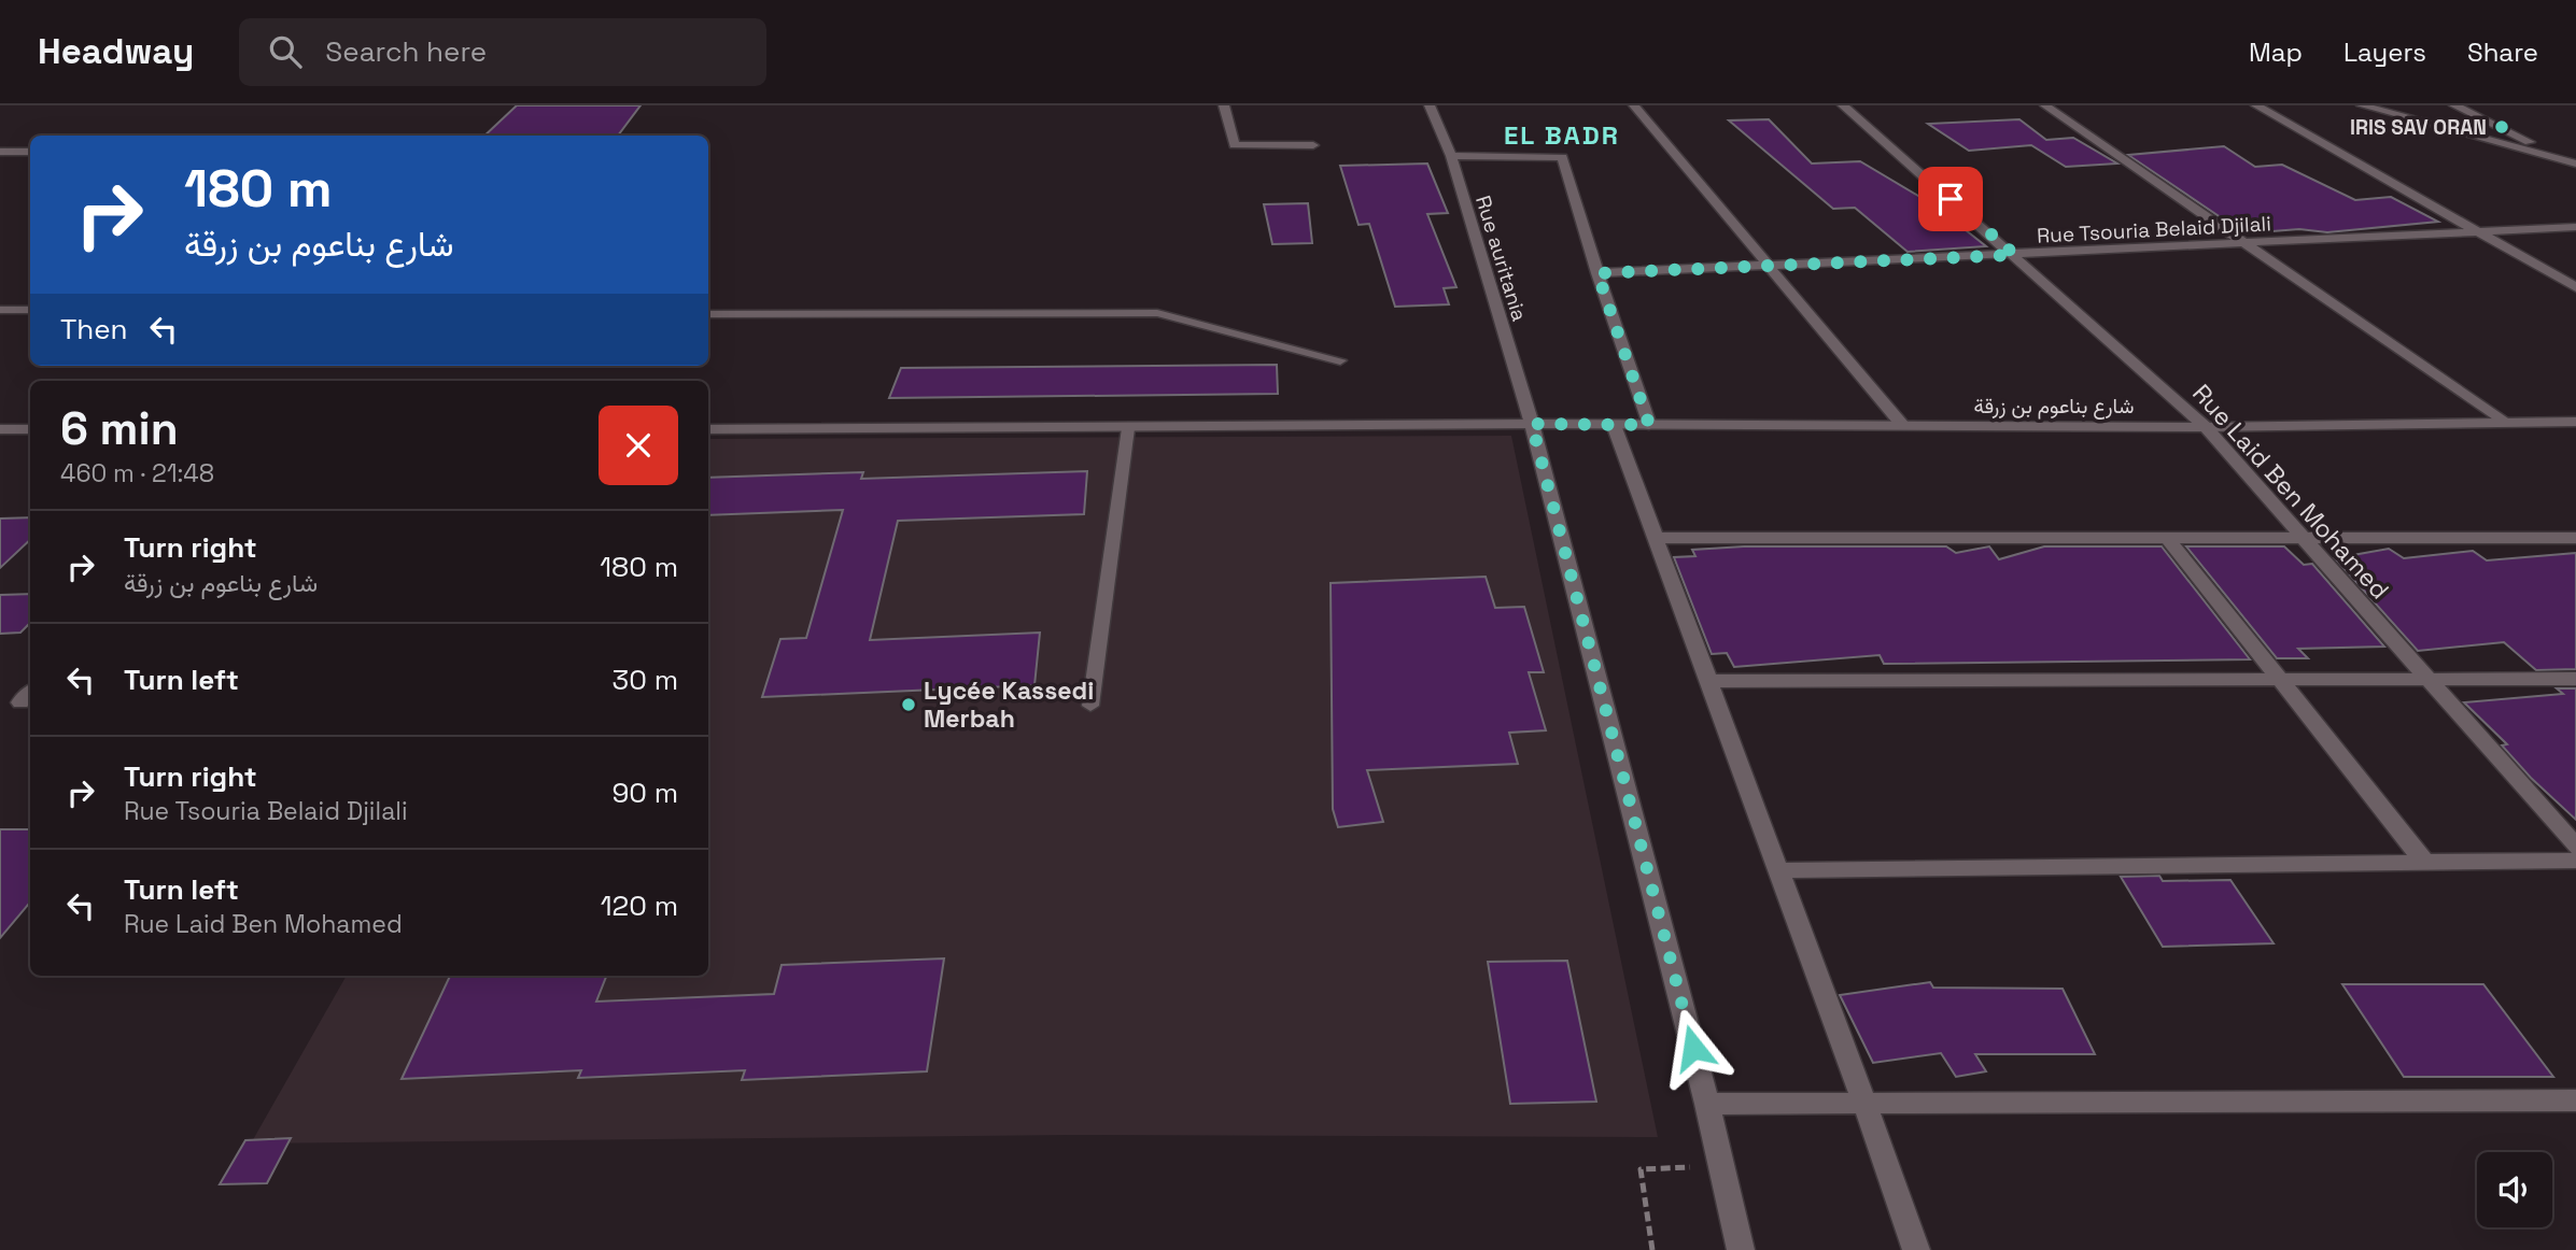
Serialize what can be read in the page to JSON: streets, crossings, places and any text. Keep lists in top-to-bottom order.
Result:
{
  "streets": {
    "street": [
      "Rue Tsouria Belaid Djilali",
      "Rue auritania",
      "شارع بناعوم بن زرقة",
      "Rue Laid Ben Mohamed"
    ]
  },
  "crossings": [
    ["Rue Tsouria Belaid Djilali", "Rue Laid Ben Mohamed"],
    ["Rue auritania", "شارع بناعوم بن زرقة"],
    ["شارع بناعوم بن زرقة", "Rue Laid Ben Mohamed"]
  ],
  "districts": ["EL BADR"],
  "places": ["IRIS SAV ORAN", "Lycée Kassedi Merbah"],
  "page": {
    "header": "Headway",
    "search": "Search here",
    "nav": ["Map", "Layers", "Share"],
    "turn": ["180 m", "شارع بناعوم بن زرقة"],
    "then": "Then",
    "heading": ["6 min", "460 m · 21:48"],
    "list": [
      {
        "name": "Turn right",
        "note": "شارع بناعوم بن زرقة",
        "value": "180 m"
      },
      {
        "name": "Turn left",
        "value": "30 m"
      },
      {
        "name": "Turn right",
        "note": "Rue Tsouria Belaid Djilali",
        "value": "90 m"
      },
      {
        "name": "Turn left",
        "note": "Rue Laid Ben Mohamed",
        "value": "120 m"
      }
    ]
  }
}
